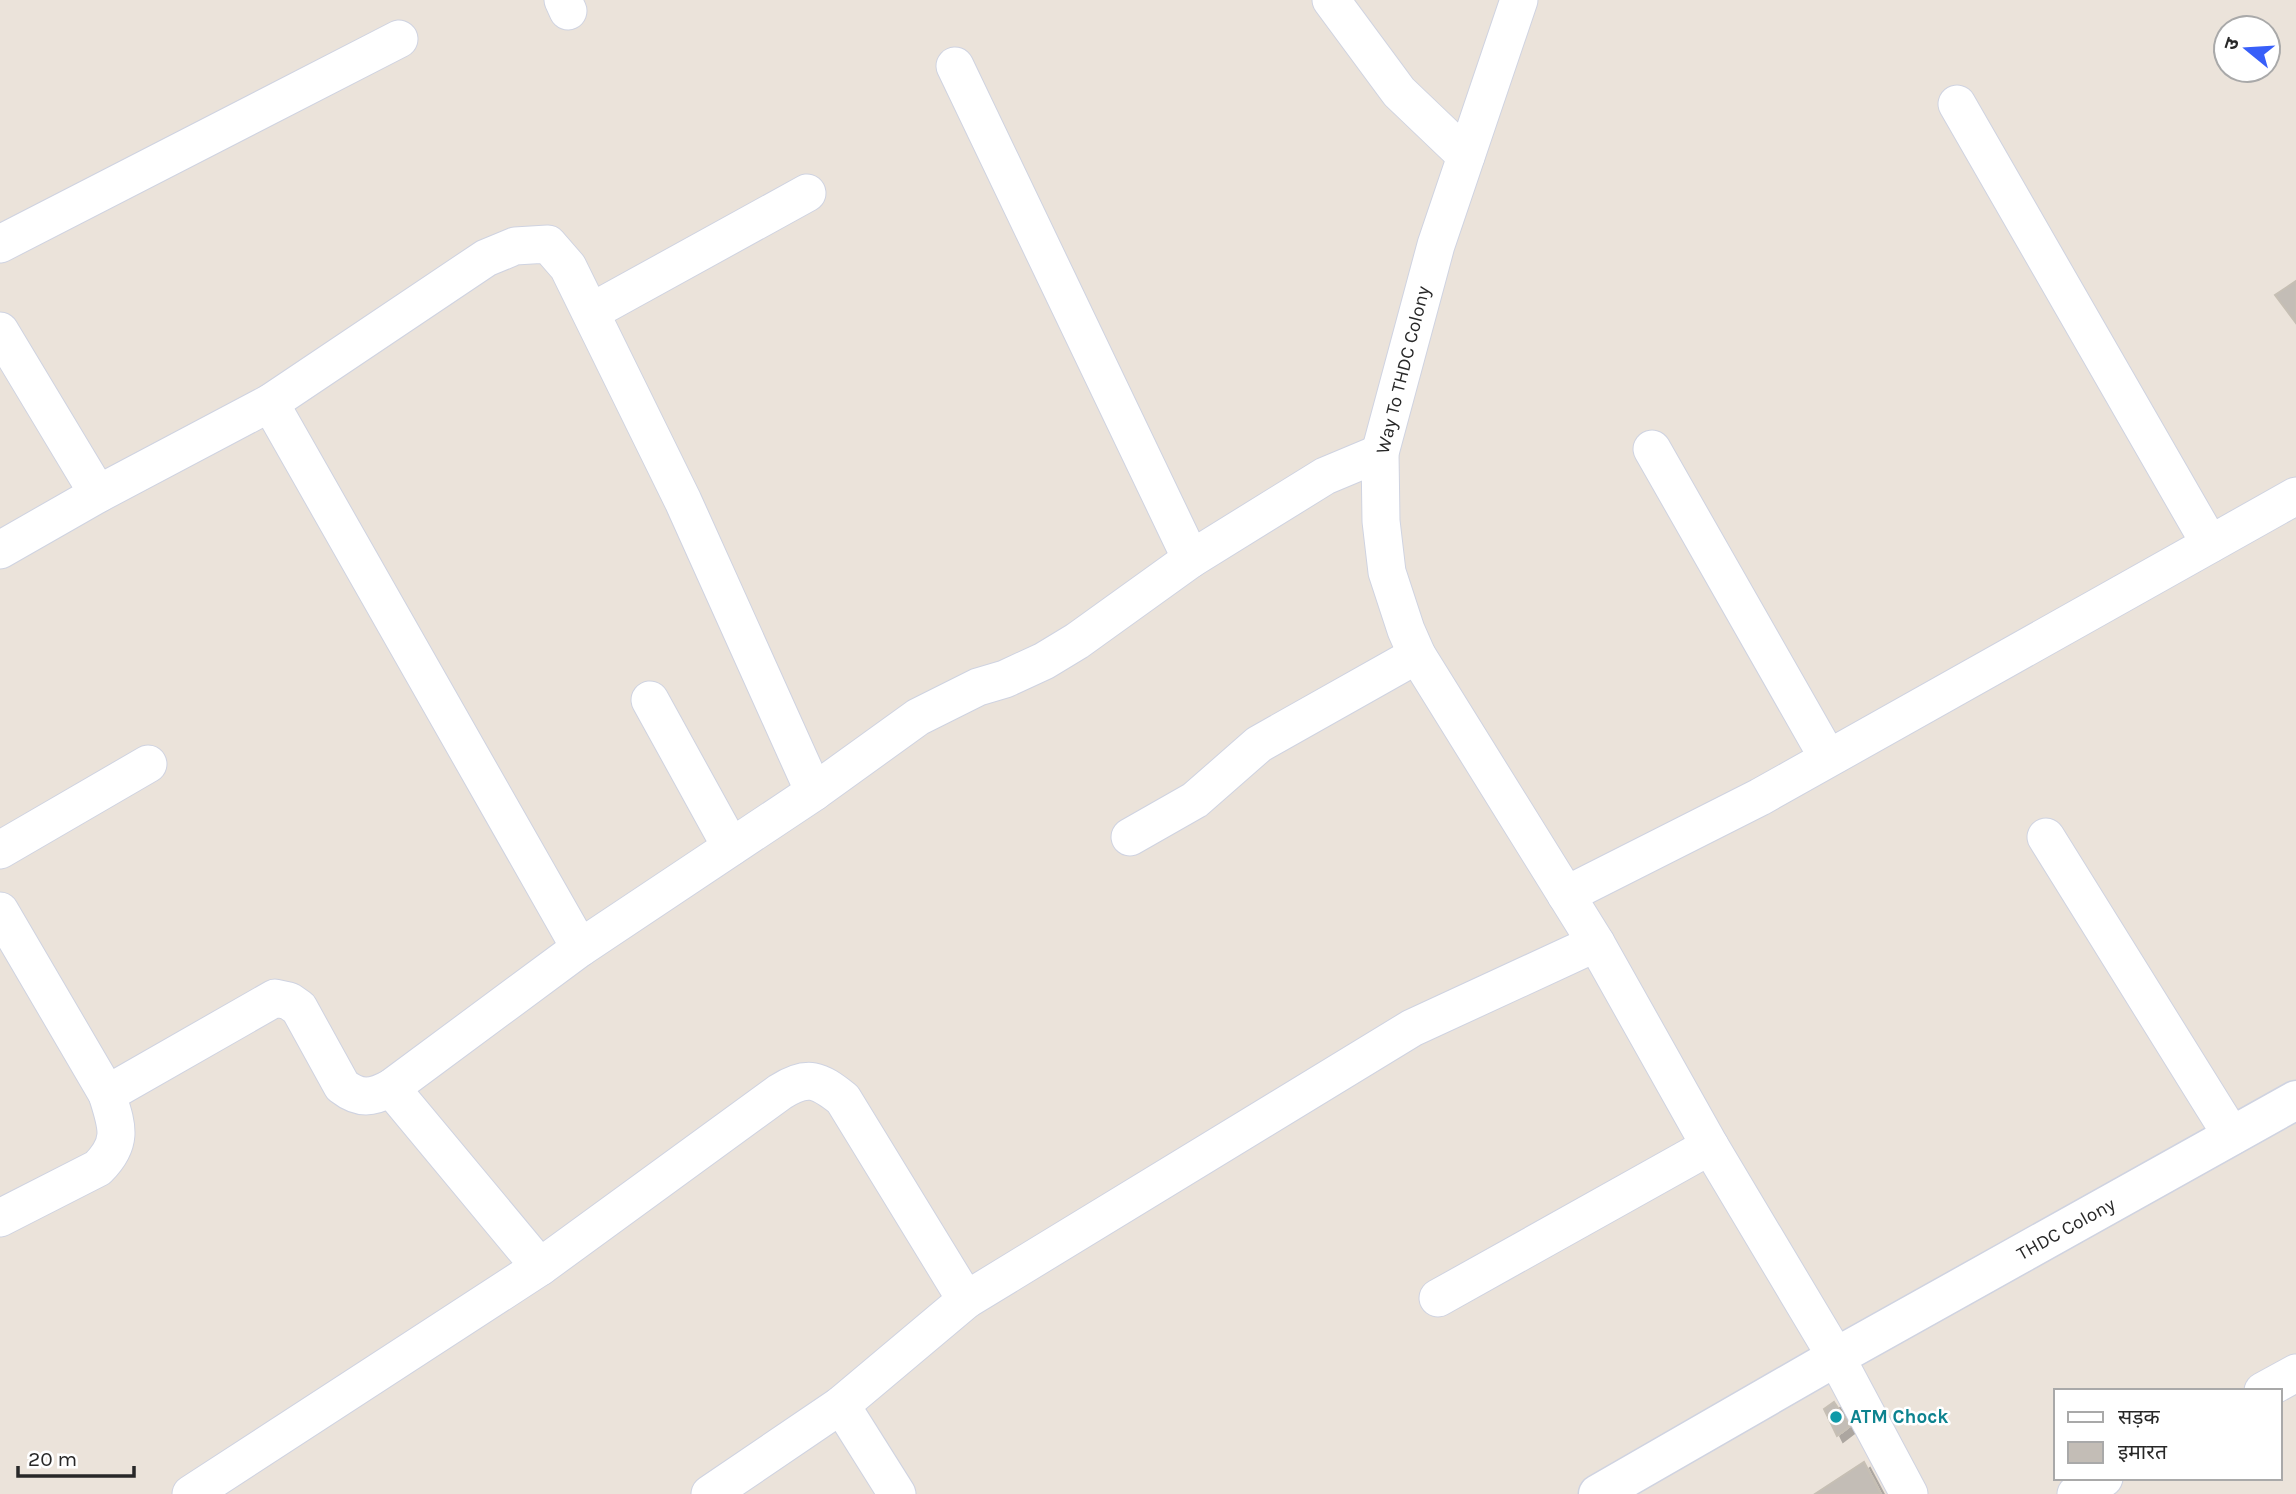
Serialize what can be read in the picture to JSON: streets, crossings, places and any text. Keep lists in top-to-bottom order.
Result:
{
  "streets": {
    "street": ["Way To THDC Colony", "THDC Colony"]
  },
  "places": ["ATM Chock"],
  "legend": ["सड़क", "इमारत"],
  "scale_bar": "20 m",
  "north": "left"
}
